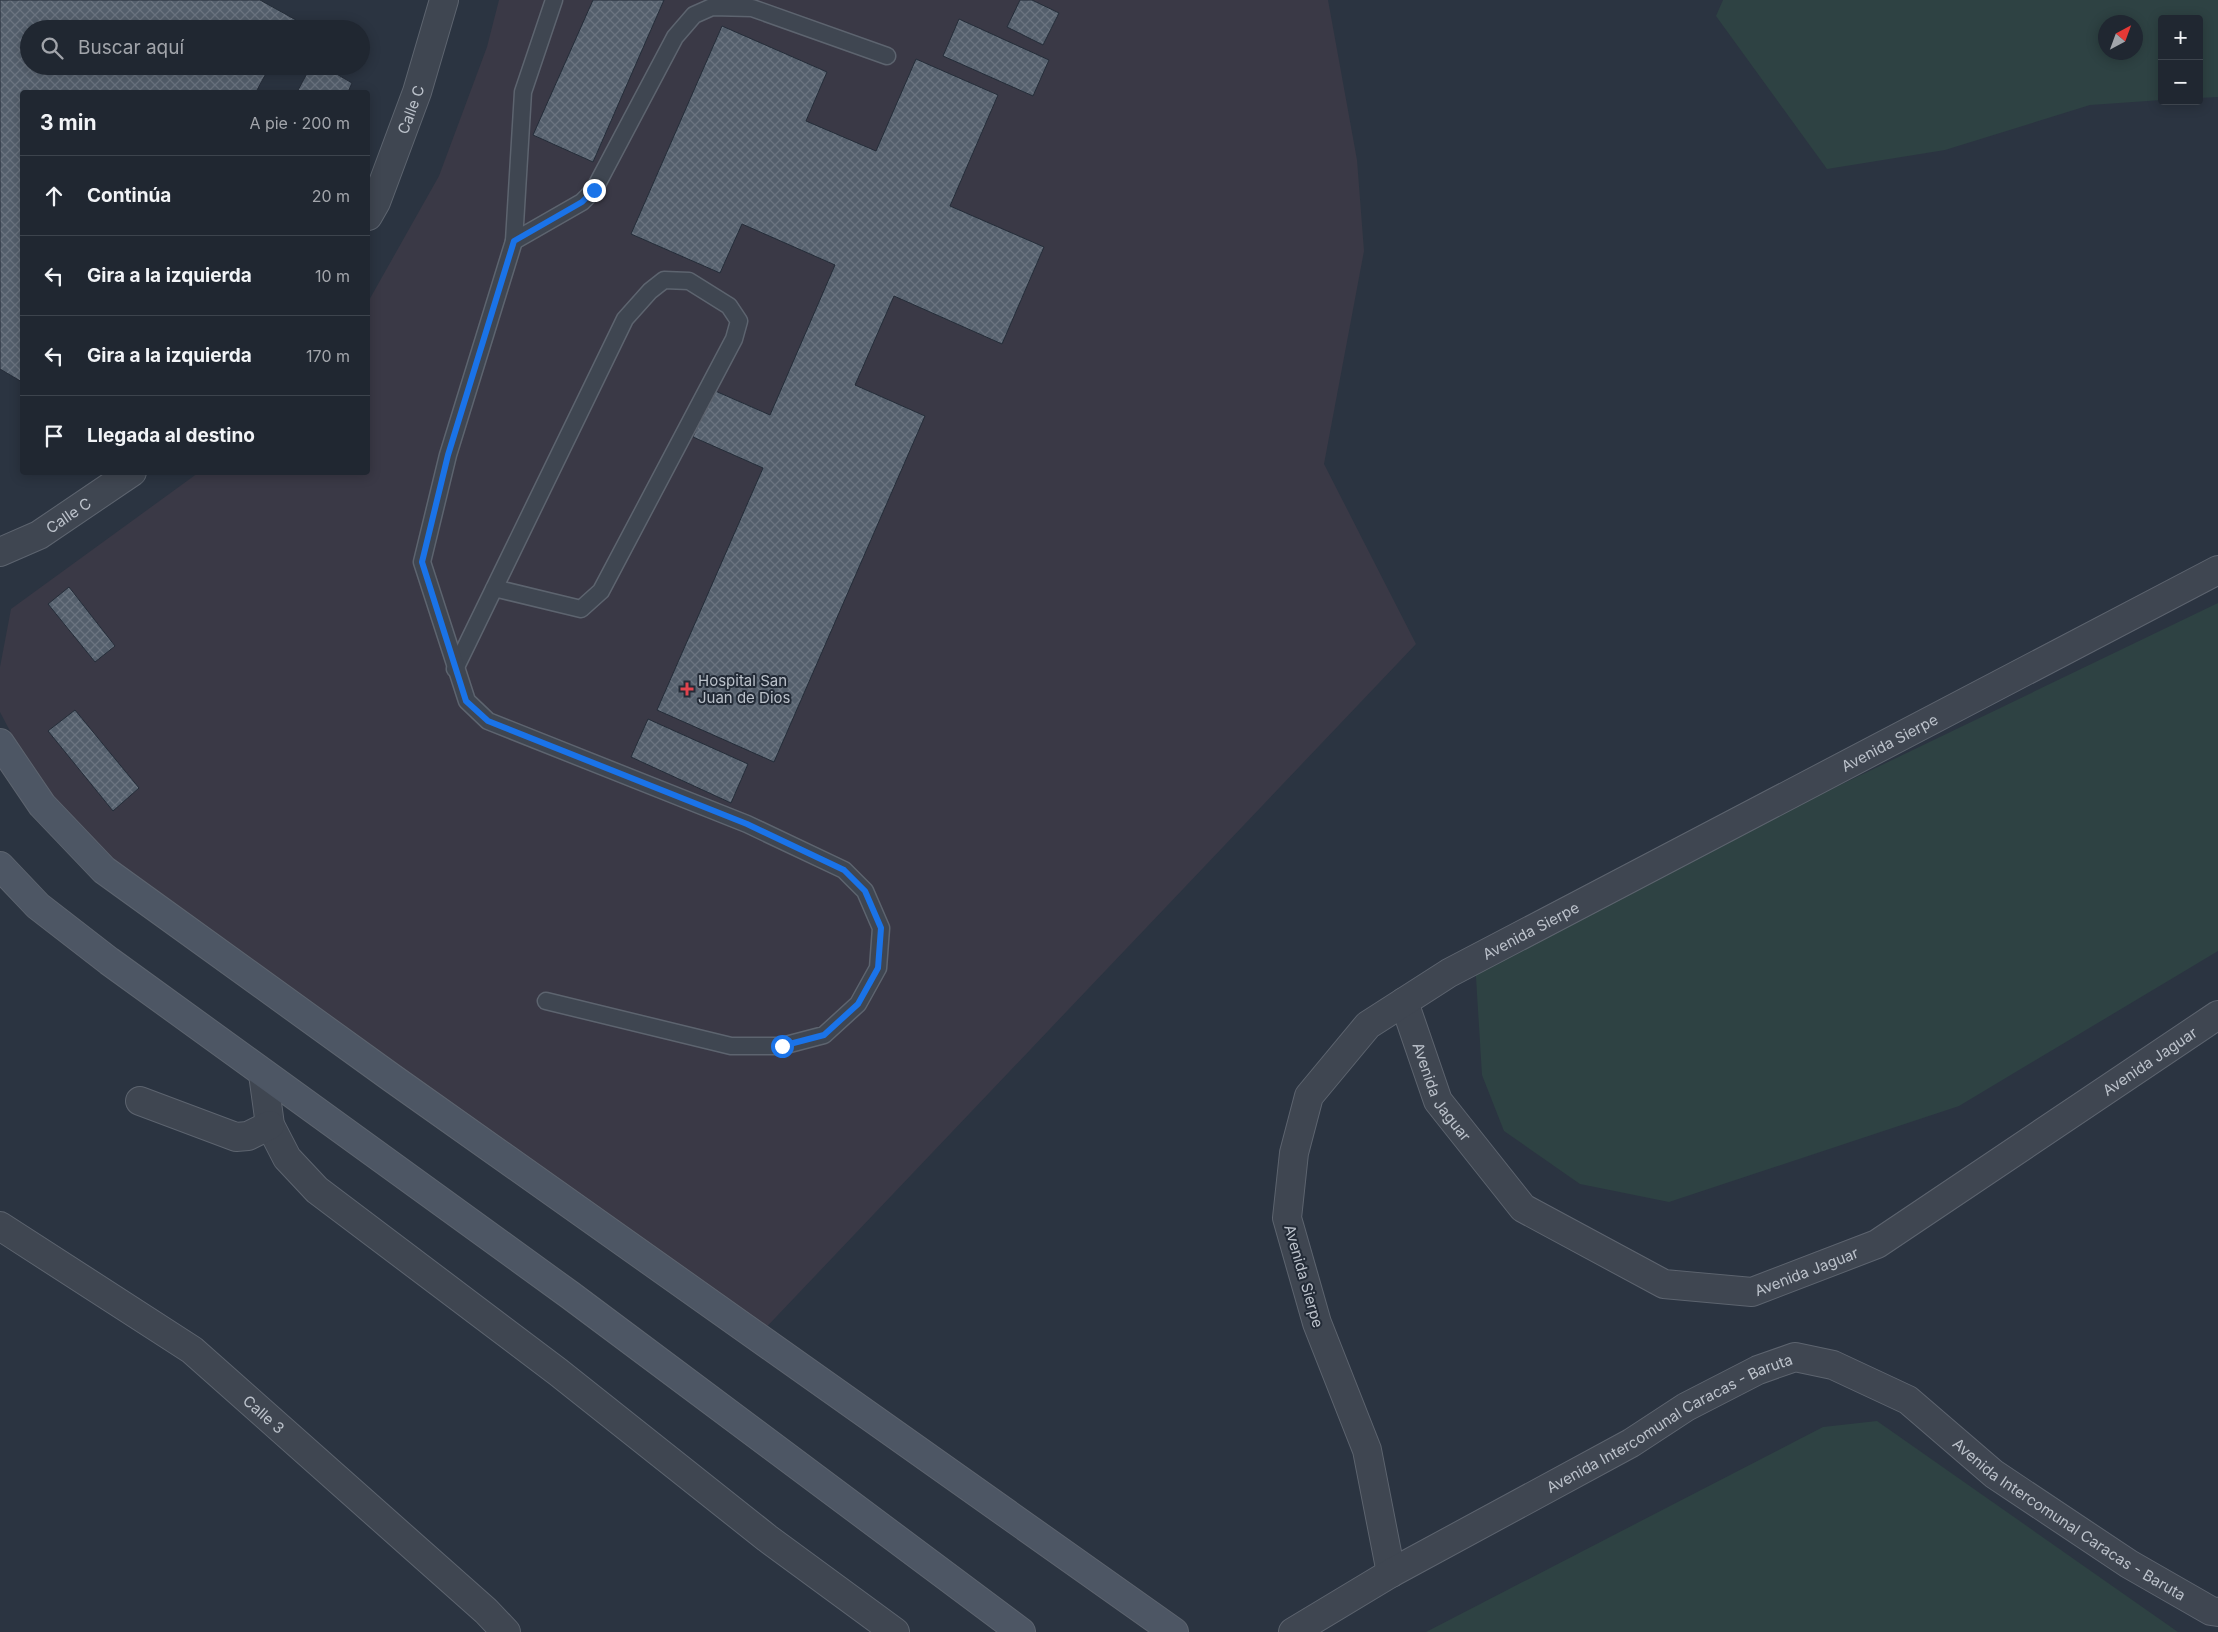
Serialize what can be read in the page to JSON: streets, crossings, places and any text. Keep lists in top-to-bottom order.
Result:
{
  "streets": {
    "street": [
      "Calle C",
      "Avenida Sierpe",
      "Avenida Jaguar",
      "Calle 3",
      "Avenida Intercomunal Caracas - Baruta"
    ]
  },
  "crossings": [
    ["Avenida Sierpe", "Avenida Jaguar"],
    ["Avenida Sierpe", "Avenida Intercomunal Caracas - Baruta"]
  ],
  "places": {
    "health": ["Hospital San Juan de Dios"]
  },
  "north": "top right",
  "page": {
    "map_buttons": ["+", "−"],
    "search": "Buscar aquí",
    "heading": ["3 min", "A pie · 200 m"],
    "list": [
      ["Continúa", "20 m"],
      ["Gira a la izquierda", "10 m"],
      ["Gira a la izquierda", "170 m"],
      "Llegada al destino"
    ]
  }
}
